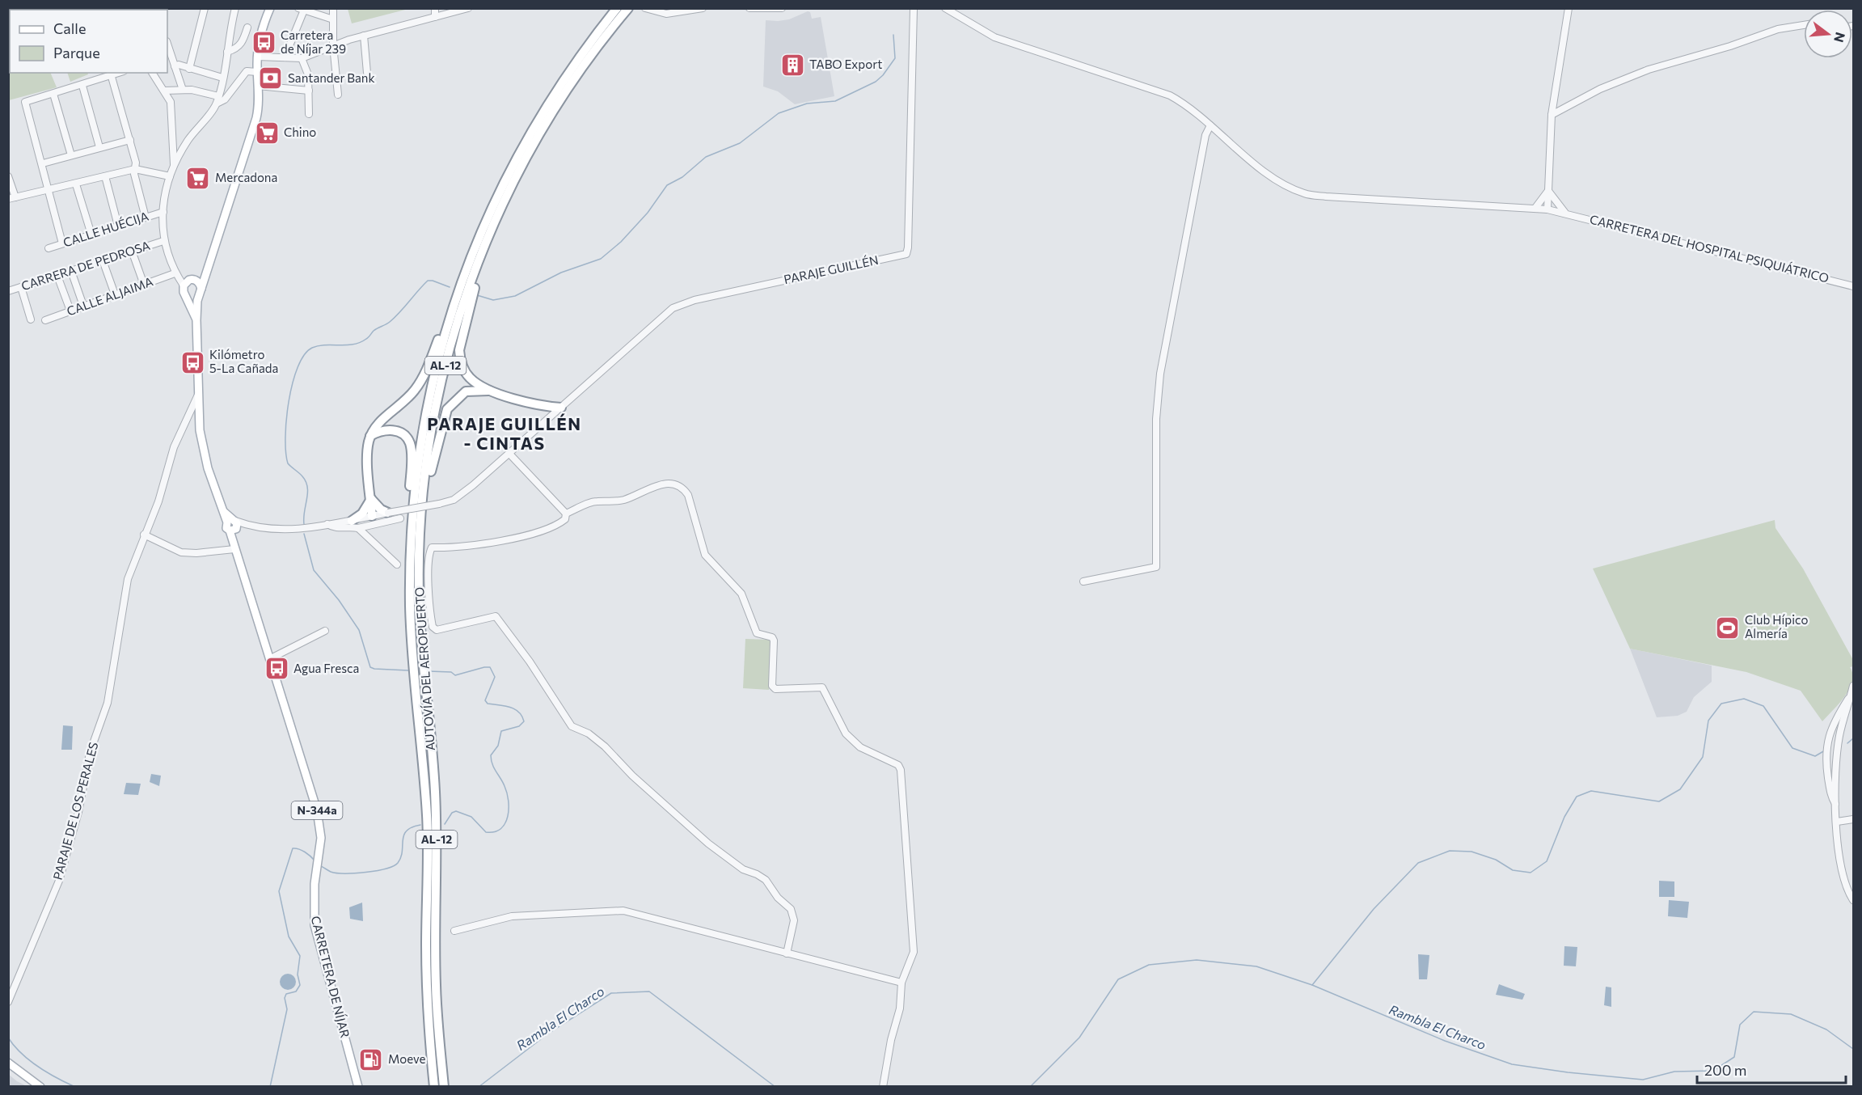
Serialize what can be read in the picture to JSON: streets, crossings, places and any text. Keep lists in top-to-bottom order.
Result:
{
  "streets": {
    "highway": ["AL-12", "AUTOVÍA DEL AEROPUERTO"],
    "main road": ["N-344a", "CARRETERA DE NÍJAR"],
    "street": [
      "CALLE HUÉCIJA",
      "CARRETERA DEL HOSPITAL PSIQUIÁTRICO",
      "CARRERA DE PEDROSA",
      "PARAJE GUILLÉN",
      "CALLE ALJAIMA",
      "PARAJE DE LOS PERALES"
    ]
  },
  "crossings": [
    ["PARAJE DE LOS PERALES", "CARRETERA DE NÍJAR"]
  ],
  "districts": ["PARAJE GUILLÉN - CINTAS"],
  "water": ["Rambla El Charco"],
  "places": {
    "bus stop": ["Carretera de Níjar 239", "Kilómetro 5-La Cañada", "Agua Fresca"],
    "building": ["TABO Export"],
    "bank": ["Santander Bank"],
    "supermarket": ["Chino", "Mercadona"],
    "sports": ["Club Hípico Almería"],
    "fuel station": ["Moeve"]
  },
  "legend": ["Calle", "Parque"],
  "scale_bar": "200 m",
  "north": "right"
}
